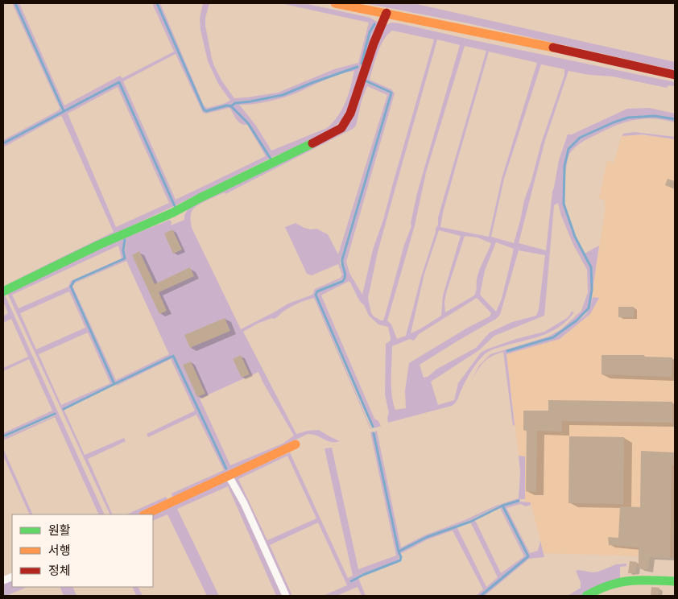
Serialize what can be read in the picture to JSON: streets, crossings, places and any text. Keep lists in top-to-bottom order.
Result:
{
  "legend": ["원활", "서행", "정체"]
}
